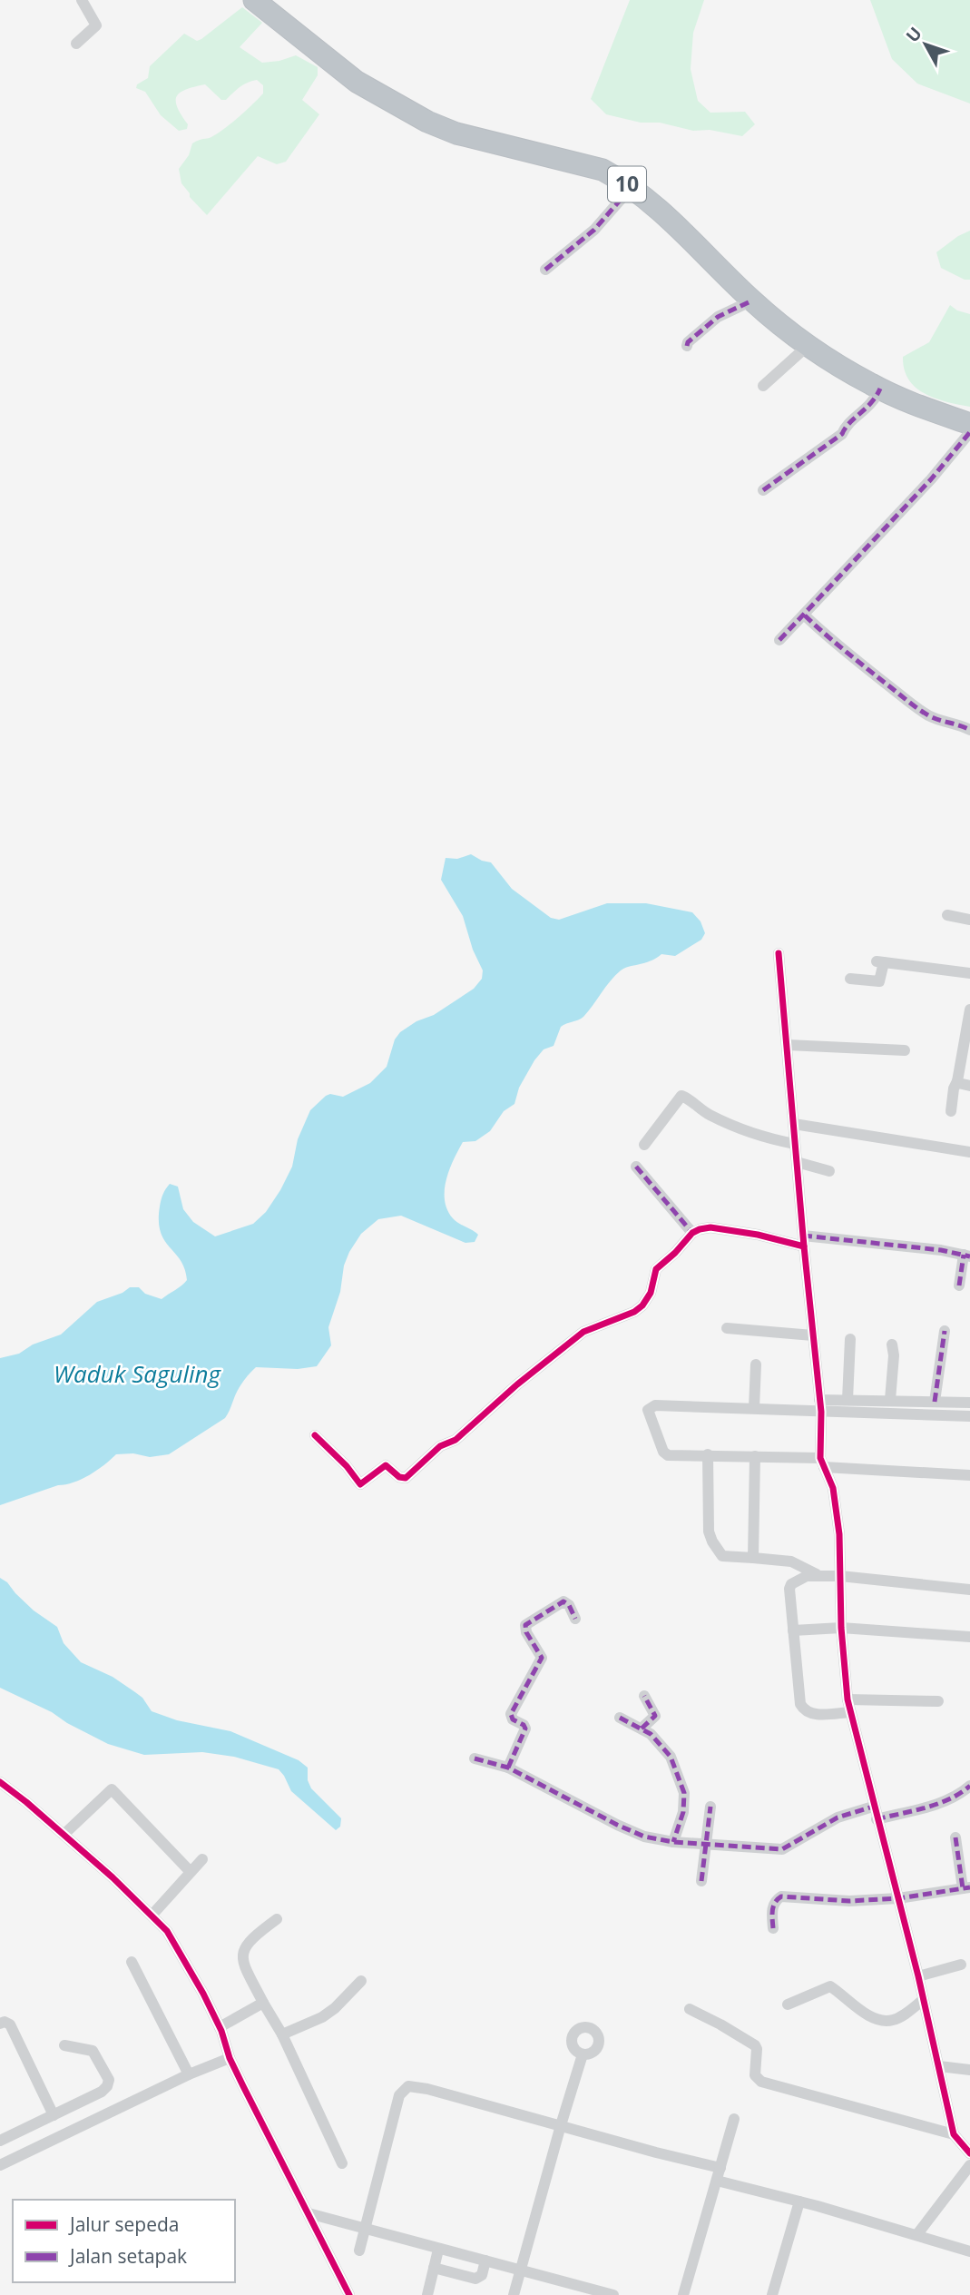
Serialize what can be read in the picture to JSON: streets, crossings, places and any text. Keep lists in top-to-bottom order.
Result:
{
  "streets": {
    "highway": ["10"]
  },
  "water": ["Waduk Saguling"],
  "legend": ["Jalur sepeda", "Jalan setapak"],
  "north": "top left"
}
